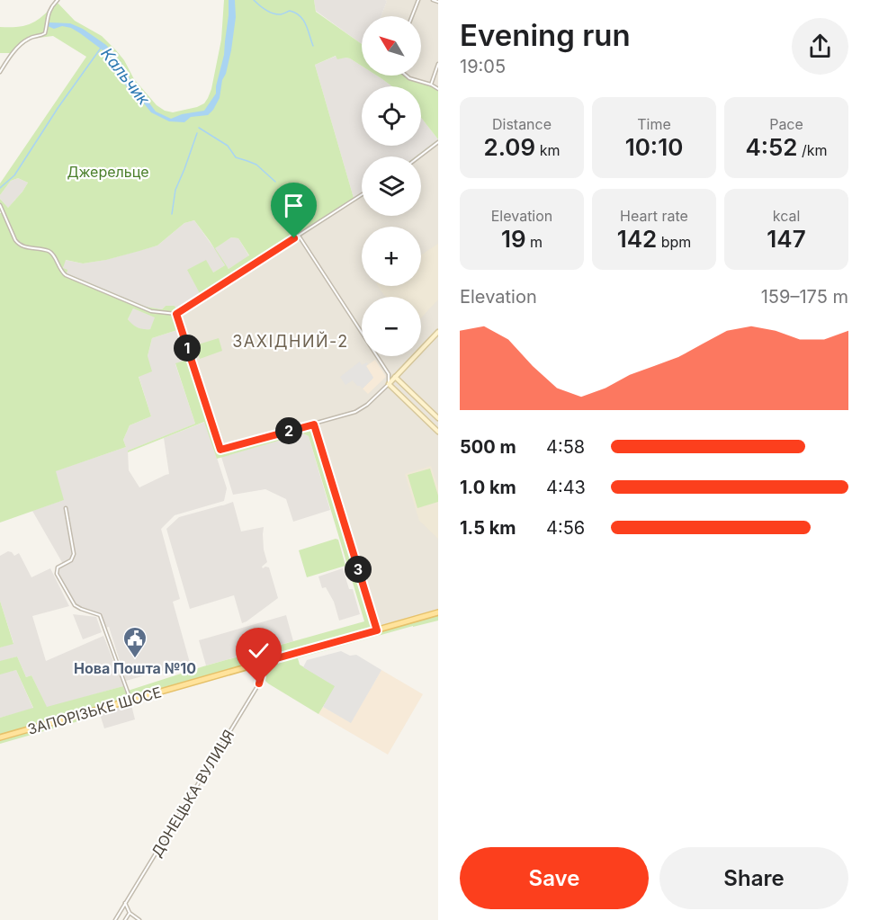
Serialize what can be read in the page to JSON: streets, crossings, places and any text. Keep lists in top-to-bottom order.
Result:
{
  "streets": {
    "main road": ["ЗАПОРІЗЬКЕ ШОСЕ"],
    "street": ["ДОНЕЦЬКА ВУЛИЦЯ"]
  },
  "crossings": [
    ["ЗАПОРІЗЬКЕ ШОСЕ", "ДОНЕЦЬКА ВУЛИЦЯ"]
  ],
  "districts": ["ЗАХІДНИЙ-2"],
  "water": ["Кальчик"],
  "parks": ["Джерельце"],
  "places": {
    "public building": ["Нова Пошта №10"]
  },
  "north": "top left",
  "page": {
    "heading": ["Evening run", "19:05"],
    "map_buttons": ["+", "−"],
    "stats": [
      ["Distance", "2.09 km"],
      ["Time", "10:10"],
      ["Pace", "4:52 /km"],
      ["Elevation", "19 m"],
      ["Heart rate", "142 bpm"],
      ["kcal", "147"]
    ],
    "chart": ["Elevation", "159–175 m"],
    "pins": ["1", "2", "3"],
    "list": [
      {
        "name": "500 m",
        "note": "4:58"
      },
      {
        "name": "1.0 km",
        "note": "4:43"
      },
      {
        "name": "1.5 km",
        "note": "4:56"
      }
    ],
    "buttons": ["Save", "Share"]
  }
}
